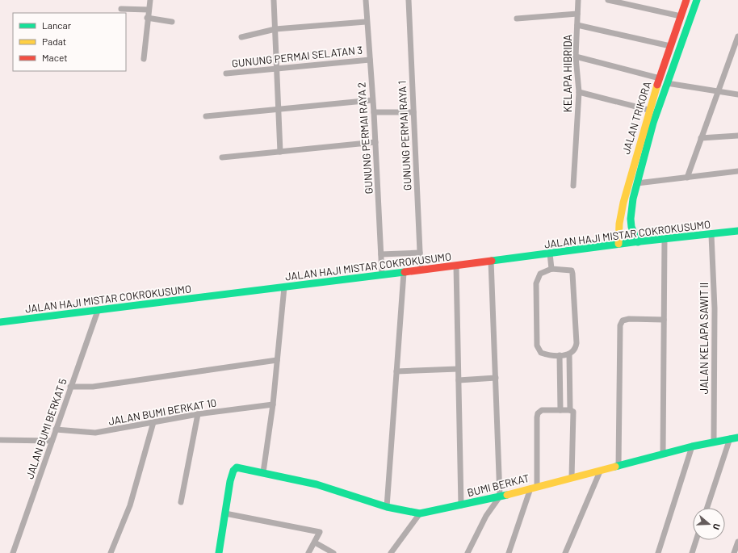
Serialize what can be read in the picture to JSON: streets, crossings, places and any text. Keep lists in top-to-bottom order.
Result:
{
  "streets": {
    "main road": ["JALAN TRIKORA", "JALAN HAJI MISTAR COKROKUSUMO", "BUMI BERKAT"],
    "street": [
      "GUNUNG PERMAI SELATAN 3",
      "KELAPA HIBRIDA",
      "GUNUNG PERMAI RAYA 1",
      "GUNUNG PERMAI RAYA 2",
      "JALAN KELAPA SAWIT II",
      "JALAN BUMI BERKAT 10",
      "JALAN BUMI BERKAT 5"
    ]
  },
  "crossings": [
    ["GUNUNG PERMAI SELATAN 3", "GUNUNG PERMAI RAYA 2"],
    ["JALAN TRIKORA", "JALAN HAJI MISTAR COKROKUSUMO"],
    ["GUNUNG PERMAI RAYA 1", "JALAN HAJI MISTAR COKROKUSUMO"],
    ["GUNUNG PERMAI RAYA 2", "JALAN HAJI MISTAR COKROKUSUMO"],
    ["JALAN HAJI MISTAR COKROKUSUMO", "JALAN KELAPA SAWIT II"],
    ["JALAN HAJI MISTAR COKROKUSUMO", "JALAN BUMI BERKAT 5"],
    ["JALAN KELAPA SAWIT II", "BUMI BERKAT"],
    ["JALAN BUMI BERKAT 10", "JALAN BUMI BERKAT 5"]
  ],
  "legend": ["Lancar", "Padat", "Macet"],
  "north": "right"
}
